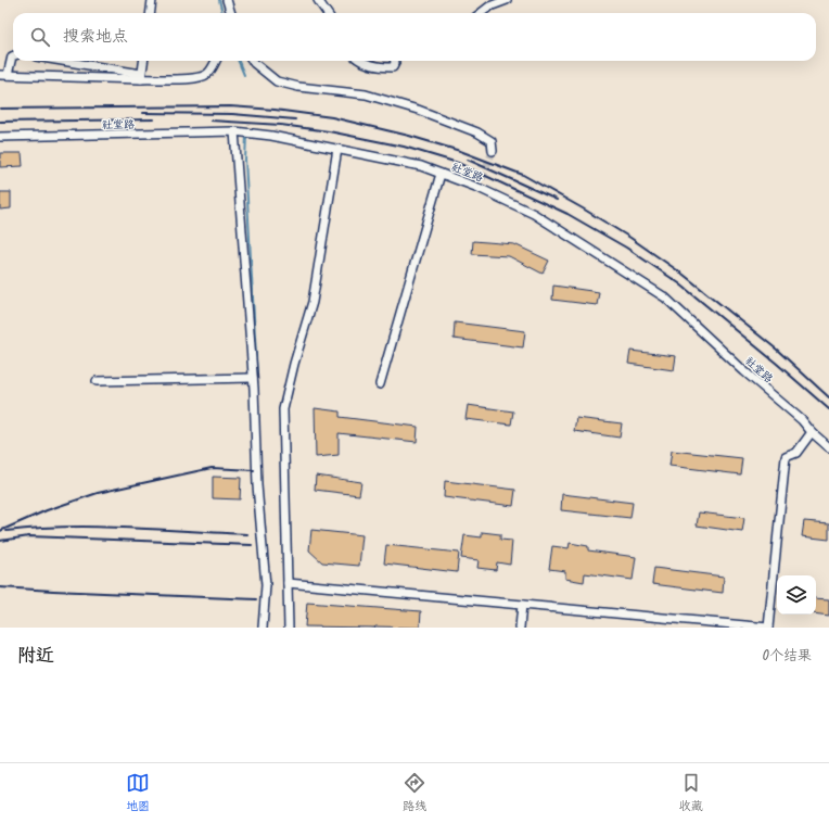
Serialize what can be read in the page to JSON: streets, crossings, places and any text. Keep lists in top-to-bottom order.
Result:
{
  "streets": {
    "street": ["社堂路"]
  },
  "page": {
    "search": "搜索地点",
    "heading": ["附近", "0个结果"],
    "nav": ["地图", "路线", "收藏"]
  }
}
